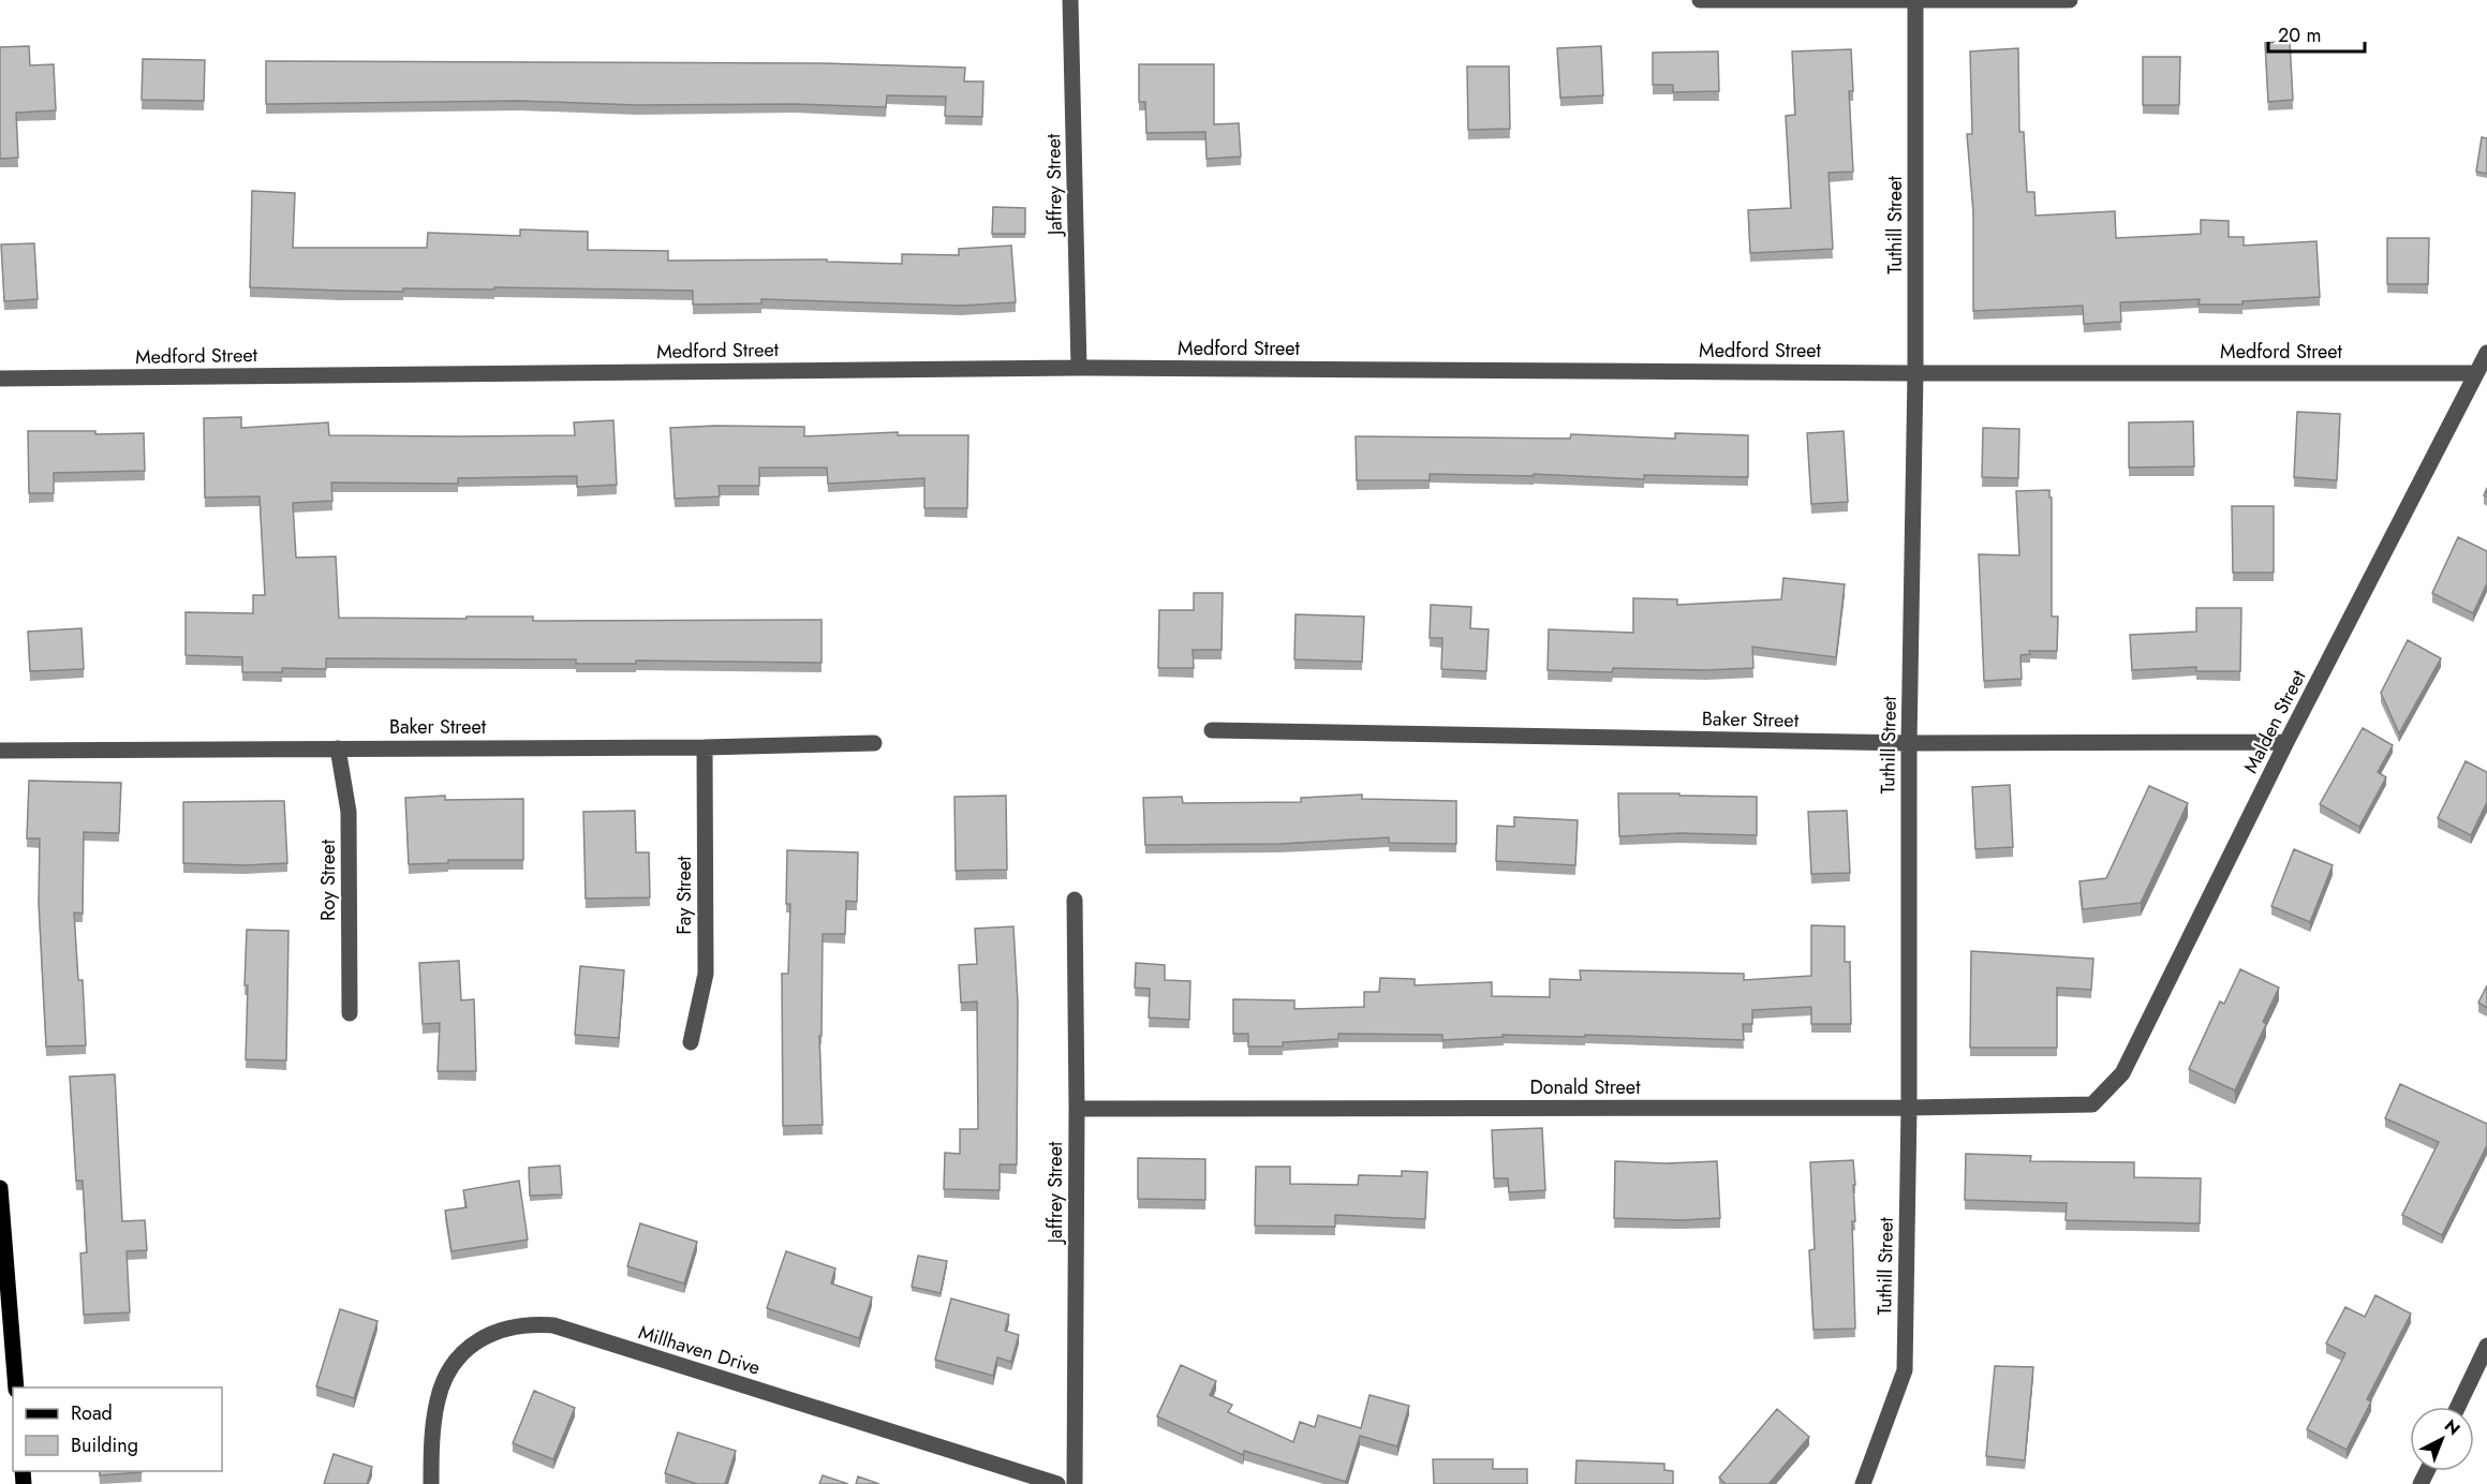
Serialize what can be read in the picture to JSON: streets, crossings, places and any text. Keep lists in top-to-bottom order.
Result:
{
  "streets": {
    "street": [
      "Jaffrey Street",
      "Tuthill Street",
      "Medford Street",
      "Baker Street",
      "Malden Street",
      "Roy Street",
      "Fay Street",
      "Donald Street",
      "Millhaven Drive"
    ]
  },
  "crossings": [
    ["Jaffrey Street", "Medford Street"],
    ["Jaffrey Street", "Donald Street"],
    ["Tuthill Street", "Medford Street"],
    ["Tuthill Street", "Baker Street"],
    ["Tuthill Street", "Donald Street"],
    ["Medford Street", "Malden Street"],
    ["Baker Street", "Malden Street"],
    ["Baker Street", "Roy Street"],
    ["Baker Street", "Fay Street"],
    ["Malden Street", "Donald Street"]
  ],
  "legend": ["Road", "Building"],
  "scale_bar": "20 m",
  "north": "top right"
}
